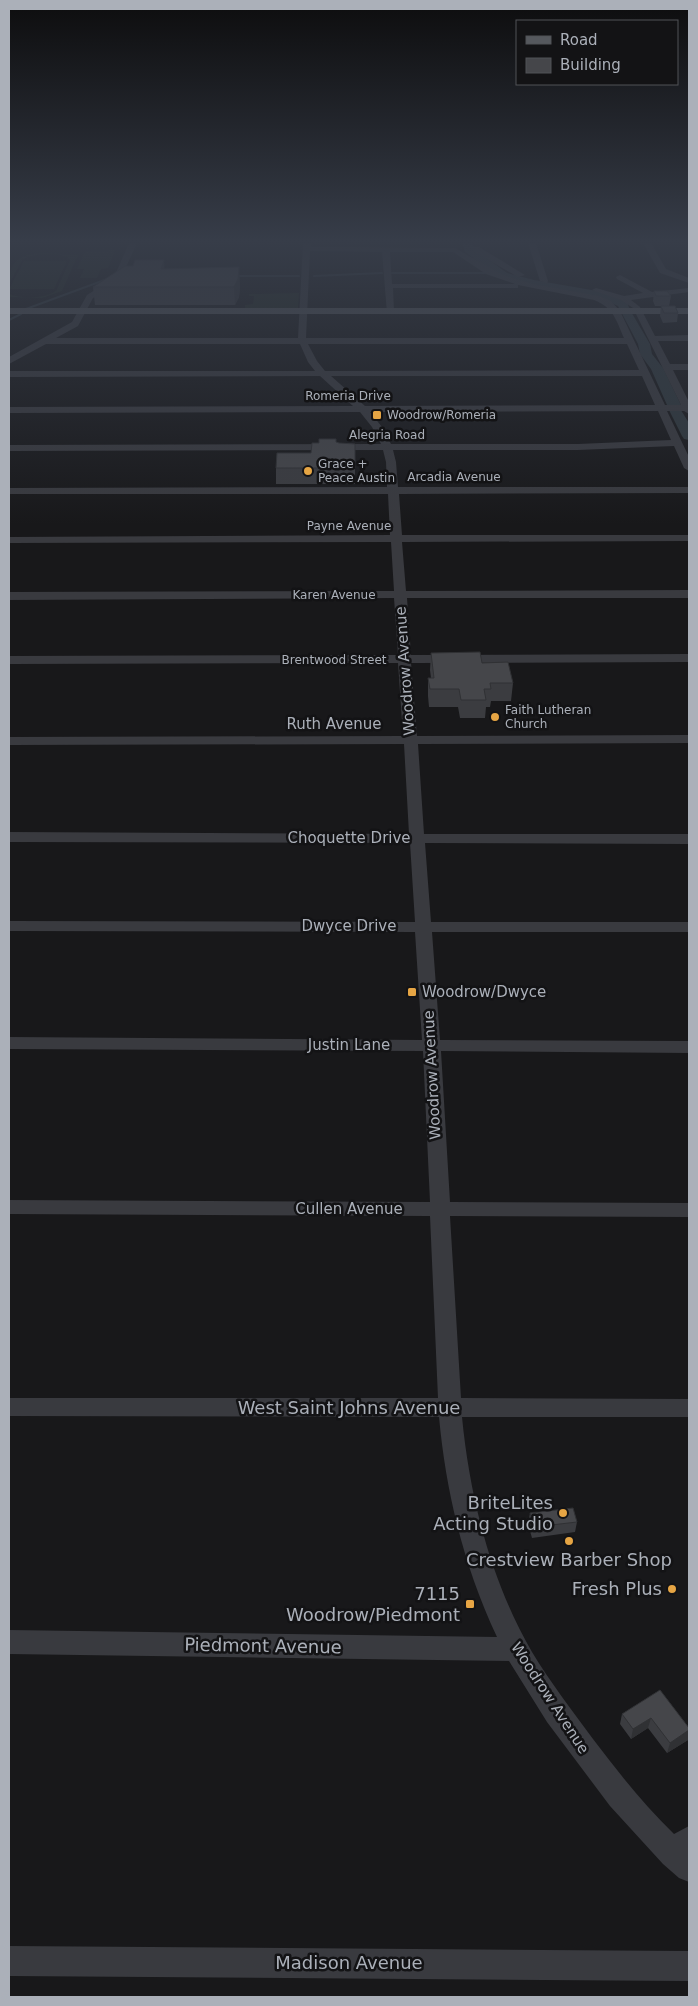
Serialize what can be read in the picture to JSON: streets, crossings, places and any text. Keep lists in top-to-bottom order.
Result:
{
  "streets": {
    "street": [
      "Romeria Drive",
      "Alegria Road",
      "Arcadia Avenue",
      "Payne Avenue",
      "Karen Avenue",
      "Brentwood Street",
      "Woodrow Avenue",
      "Ruth Avenue",
      "Choquette Drive",
      "Dwyce Drive",
      "Justin Lane",
      "Cullen Avenue",
      "West Saint Johns Avenue",
      "Piedmont Avenue",
      "Madison Avenue"
    ]
  },
  "crossings": [
    ["Romeria Drive", "Woodrow Avenue"],
    ["Alegria Road", "Woodrow Avenue"],
    ["Arcadia Avenue", "Woodrow Avenue"],
    ["Payne Avenue", "Woodrow Avenue"],
    ["Karen Avenue", "Woodrow Avenue"],
    ["Brentwood Street", "Woodrow Avenue"],
    ["Woodrow Avenue", "Ruth Avenue"],
    ["Woodrow Avenue", "Choquette Drive"],
    ["Woodrow Avenue", "Dwyce Drive"],
    ["Woodrow Avenue", "Justin Lane"],
    ["Woodrow Avenue", "Cullen Avenue"],
    ["Woodrow Avenue", "West Saint Johns Avenue"],
    ["Woodrow Avenue", "Piedmont Avenue"]
  ],
  "places": {
    "transit": ["Woodrow/Romeria", "Woodrow/Dwyce", "7115 Woodrow/Piedmont"],
    "other": [
      "Grace + Peace Austin",
      "Faith Lutheran Church",
      "BriteLites Acting Studio",
      "Crestview Barber Shop",
      "Fresh Plus"
    ]
  },
  "legend": ["Road", "Building"]
}
